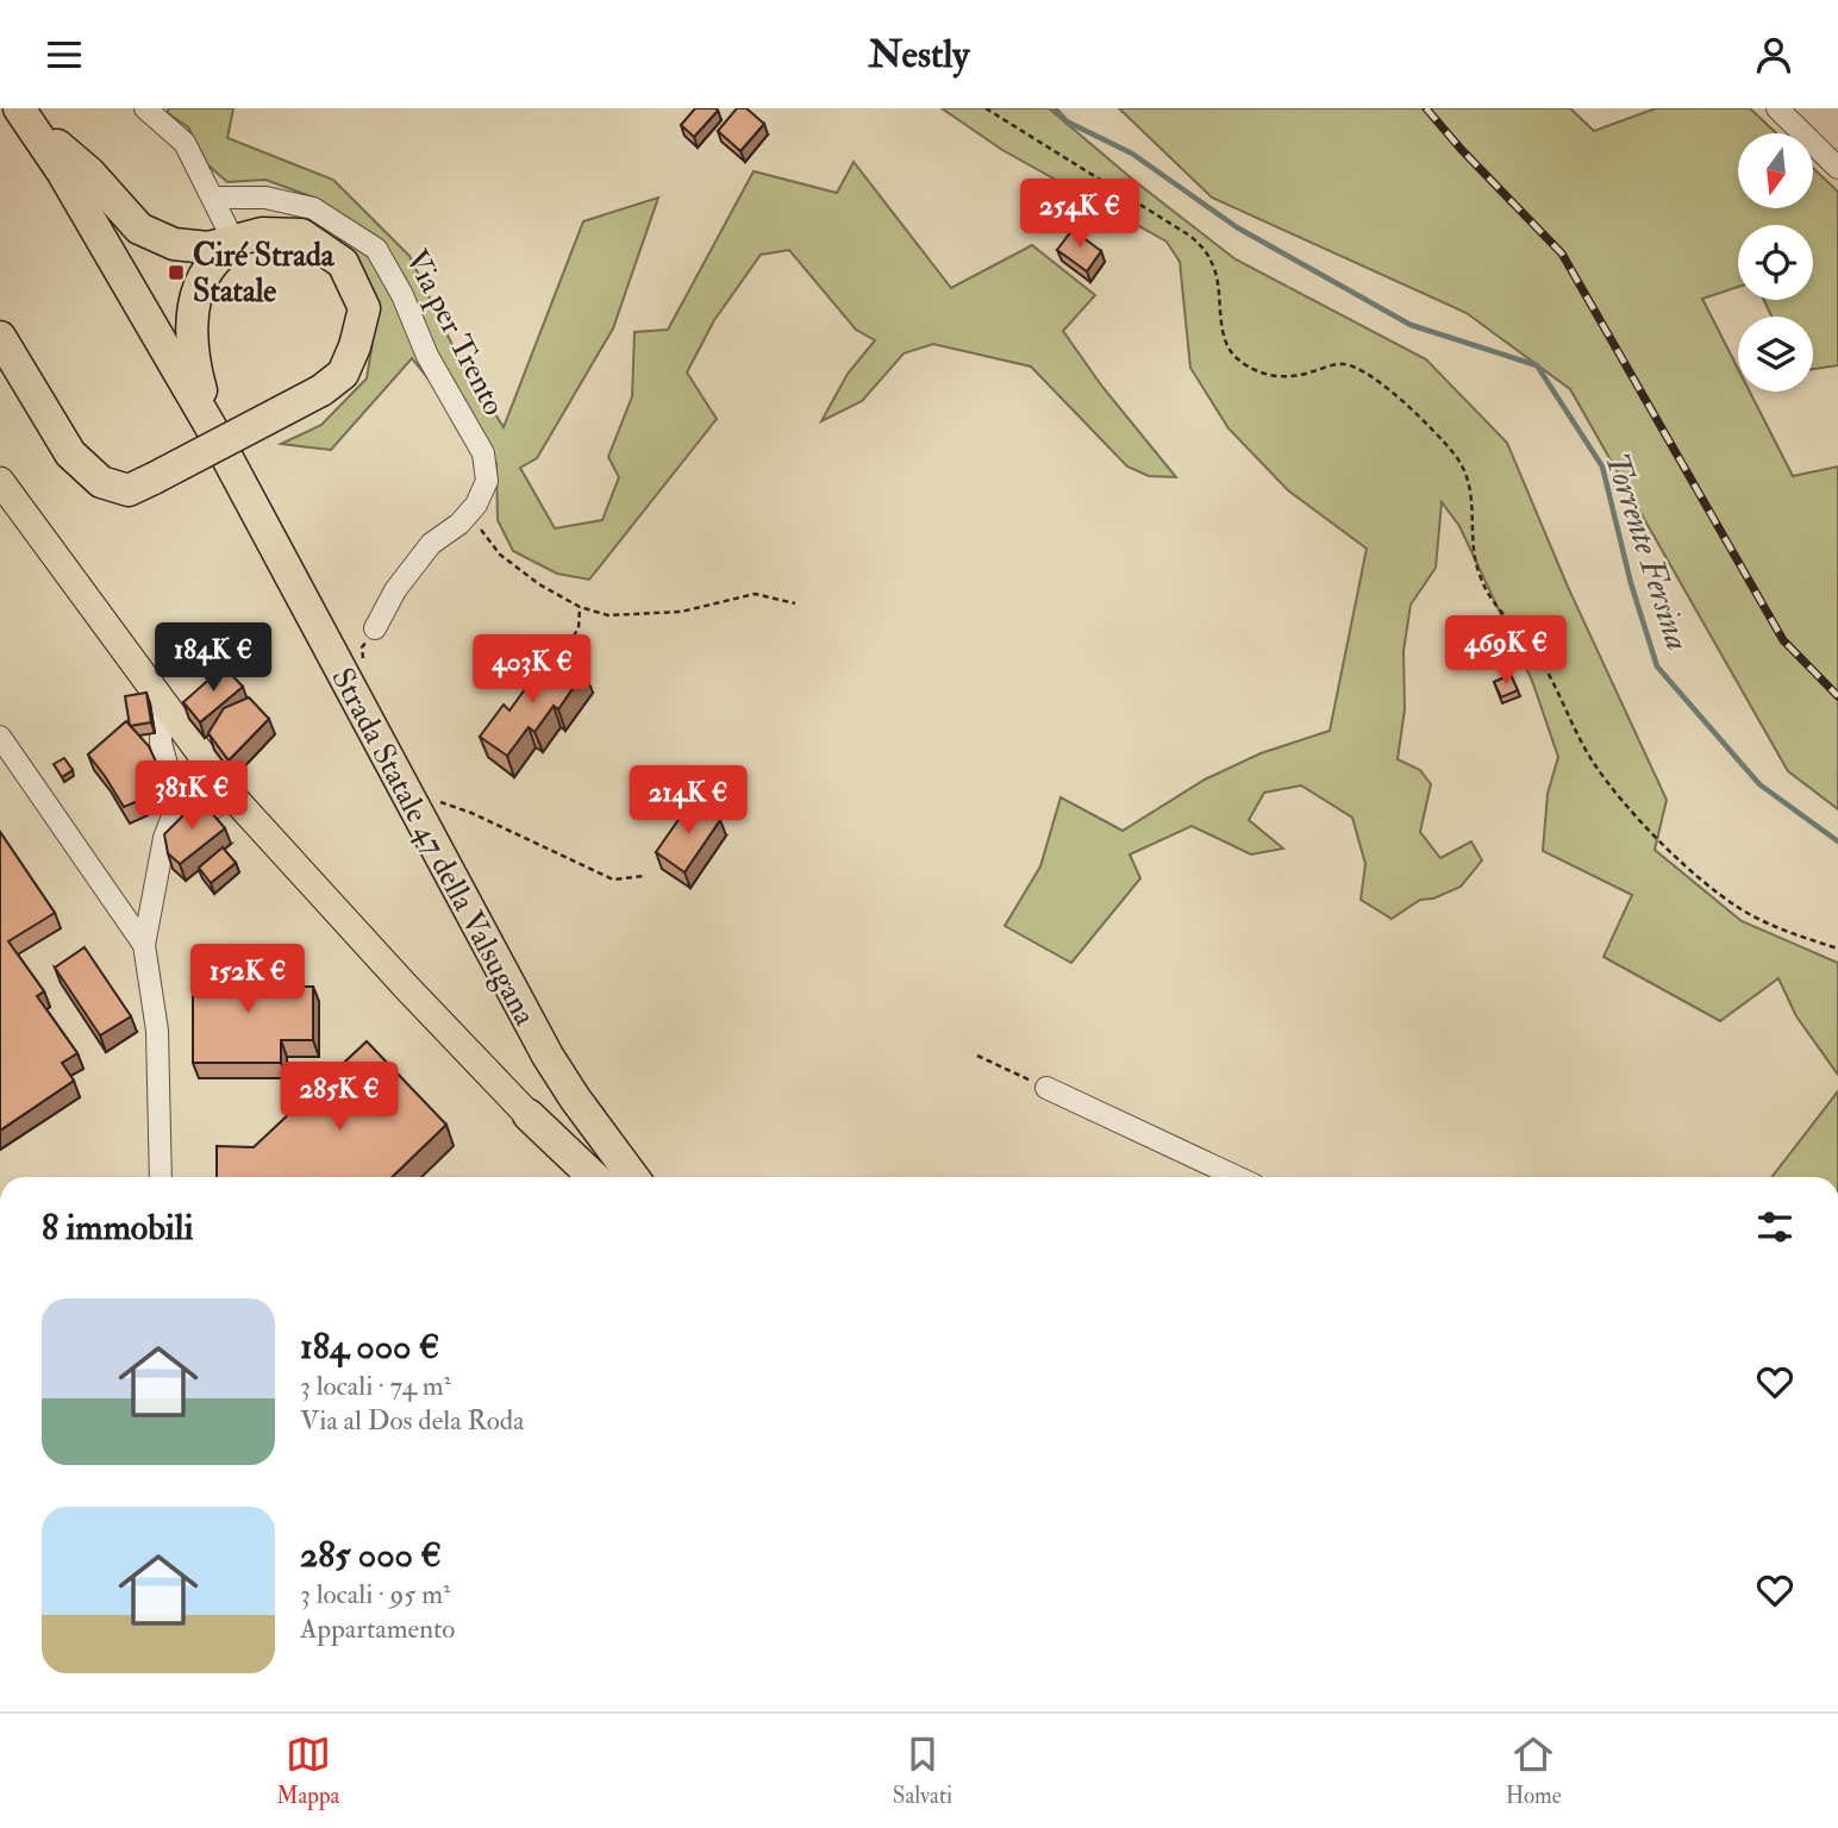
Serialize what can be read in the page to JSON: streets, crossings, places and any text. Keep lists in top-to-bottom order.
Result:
{
  "streets": {
    "highway": ["Strada Statale 47 della Valsugana"],
    "street": ["Via per Trento"]
  },
  "water": ["Torrente Fersina"],
  "places": {
    "transit": ["Ciré Strada Statale"]
  },
  "north": "bottom",
  "page": {
    "header": "Nestly",
    "price": [
      "254K €",
      "469K €",
      "184K €",
      "403K €",
      "381K €",
      "214K €",
      "152K €",
      "285K €"
    ],
    "heading": "8 immobili",
    "list": [
      {
        "name": "184 000 €",
        "note": "3 locali · 74 m² · Via al Dos dela Roda"
      },
      {
        "name": "285 000 €",
        "note": "3 locali · 95 m² · Appartamento"
      }
    ],
    "tabs": ["Mappa", "Salvati", "Home"]
  }
}
